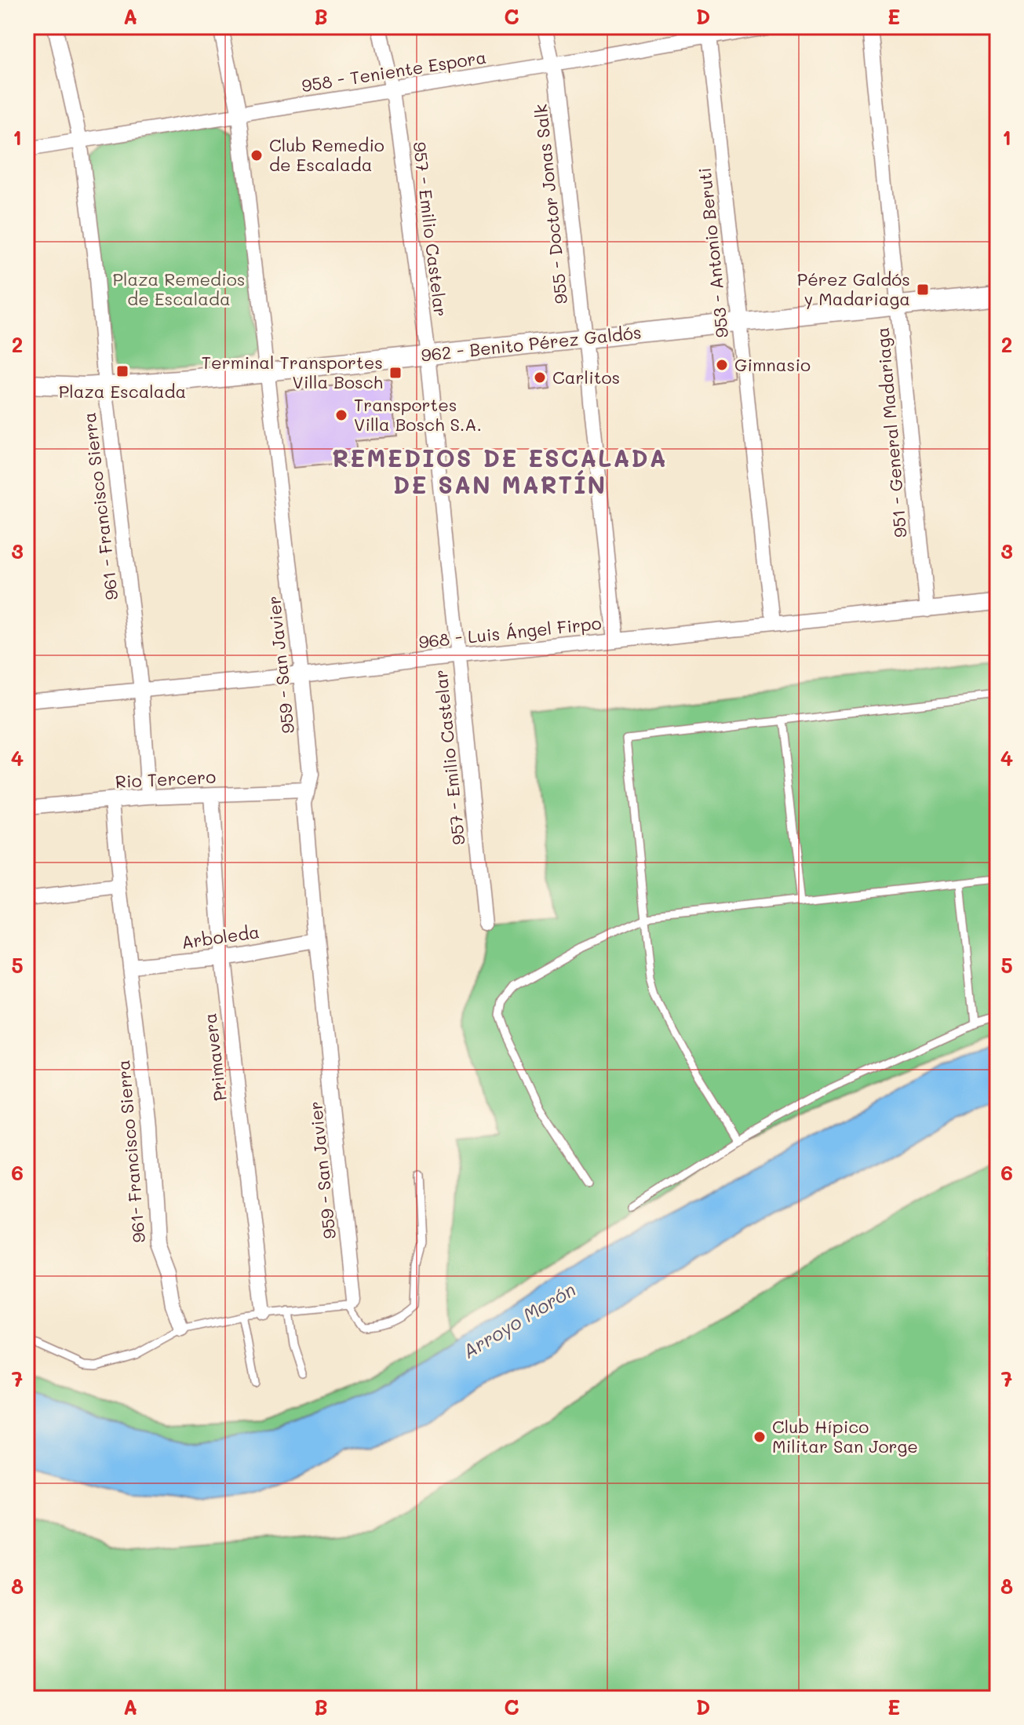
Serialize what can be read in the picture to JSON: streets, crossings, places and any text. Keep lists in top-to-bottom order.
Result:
{
  "streets": {
    "main road": ["962 - Benito Pérez Galdós"],
    "street": [
      "958 - Teniente Espora",
      "955 - Doctor Jonas Salk",
      "957 - Emilio Castelar",
      "953 - Antonio Beruti",
      "951 - General Madariaga",
      "961 - Francisco Sierra",
      "968 - Luis Ángel Firpo",
      "959 - San Javier",
      "Rio Tercero",
      "Arboleda",
      "Primavera",
      "961- Francisco Sierra"
    ]
  },
  "crossings": [
    ["958 - Teniente Espora", "955 - Doctor Jonas Salk"],
    ["958 - Teniente Espora", "957 - Emilio Castelar"],
    ["958 - Teniente Espora", "953 - Antonio Beruti"],
    ["958 - Teniente Espora", "961 - Francisco Sierra"],
    ["958 - Teniente Espora", "959 - San Javier"],
    ["955 - Doctor Jonas Salk", "962 - Benito Pérez Galdós"],
    ["955 - Doctor Jonas Salk", "968 - Luis Ángel Firpo"],
    ["957 - Emilio Castelar", "962 - Benito Pérez Galdós"],
    ["957 - Emilio Castelar", "968 - Luis Ángel Firpo"],
    ["953 - Antonio Beruti", "962 - Benito Pérez Galdós"],
    ["953 - Antonio Beruti", "968 - Luis Ángel Firpo"],
    ["962 - Benito Pérez Galdós", "951 - General Madariaga"],
    ["962 - Benito Pérez Galdós", "961 - Francisco Sierra"],
    ["962 - Benito Pérez Galdós", "959 - San Javier"],
    ["951 - General Madariaga", "968 - Luis Ángel Firpo"],
    ["961 - Francisco Sierra", "968 - Luis Ángel Firpo"],
    ["961 - Francisco Sierra", "Rio Tercero"],
    ["968 - Luis Ángel Firpo", "959 - San Javier"],
    ["959 - San Javier", "Rio Tercero"],
    ["959 - San Javier", "Arboleda"],
    ["Rio Tercero", "Primavera"],
    ["Rio Tercero", "961- Francisco Sierra"],
    ["Arboleda", "Primavera"],
    ["Arboleda", "961- Francisco Sierra"]
  ],
  "districts": ["REMEDIOS DE ESCALADA DE SAN MARTÍN"],
  "water": ["Arroyo Morón"],
  "parks": ["Plaza Remedios de Escalada"],
  "places": {
    "other": [
      "Club Remedio de Escalada",
      "Gimnasio",
      "Carlitos",
      "Transportes Villa Bosch S.A.",
      "Club Hípico Militar San Jorge"
    ],
    "transit": ["Pérez Galdós y Madariaga", "Plaza Escalada", "Terminal Transportes Villa Bosch"]
  },
  "grid": {
    "columns": [
      "A",
      "B",
      "C",
      "D",
      "E"
    ],
    "rows": [
      "1",
      "2",
      "3",
      "4",
      "5",
      "6",
      "7",
      "8"
    ]
  }
}
